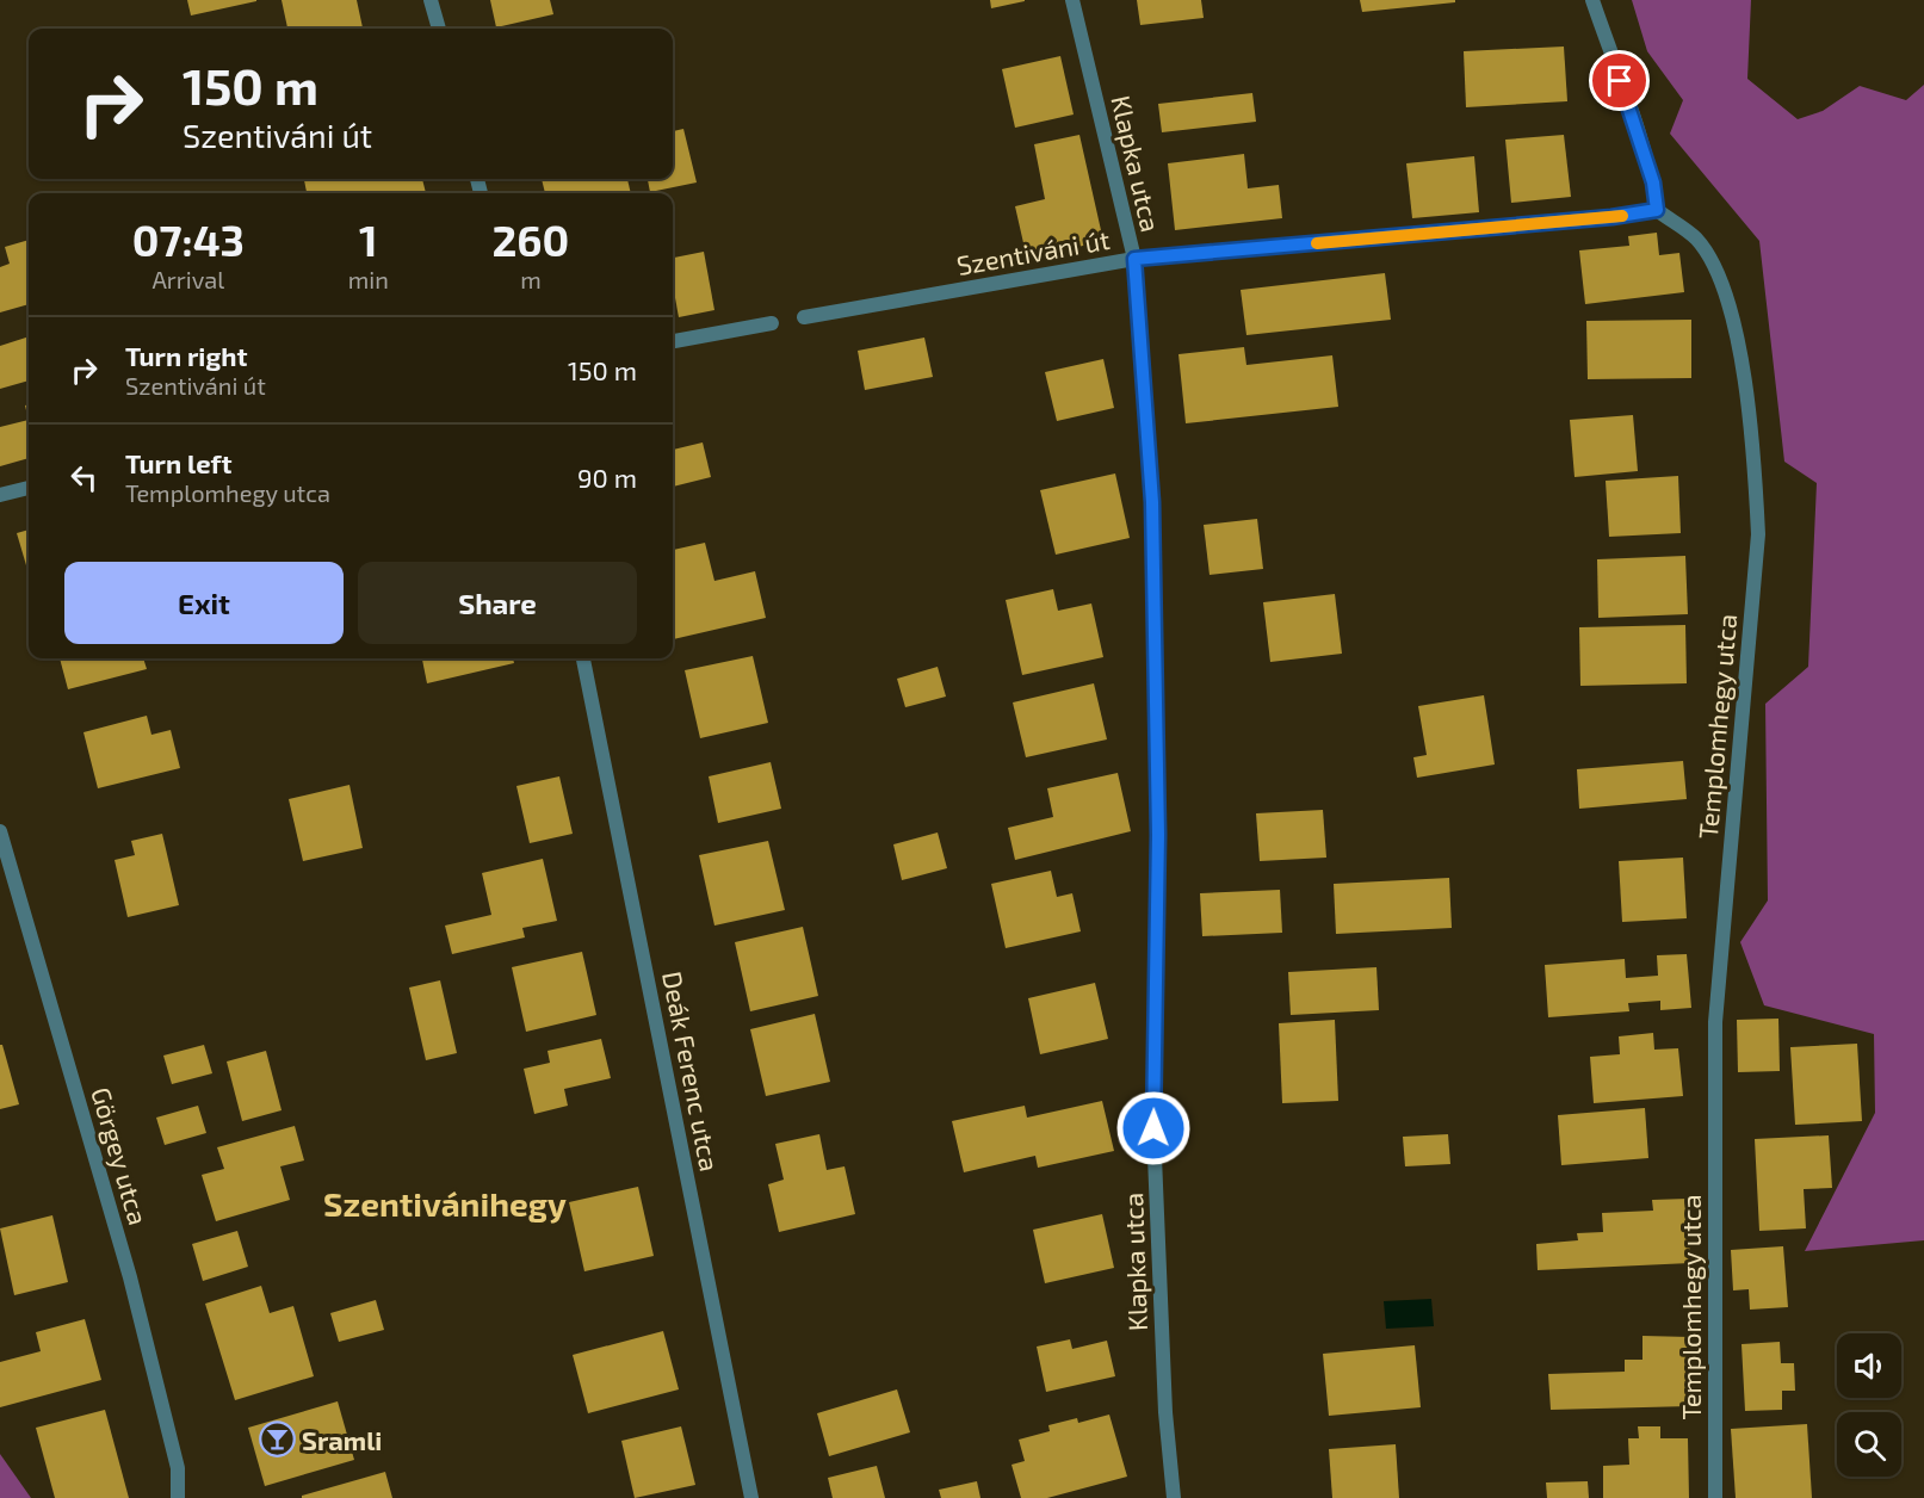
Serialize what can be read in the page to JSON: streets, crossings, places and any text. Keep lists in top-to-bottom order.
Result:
{
  "streets": {
    "street": [
      "Klapka utca",
      "Szentiváni út",
      "Templomhegy utca",
      "Deák Ferenc utca",
      "Görgey utca"
    ]
  },
  "crossings": [
    ["Klapka utca", "Szentiváni út"],
    ["Szentiváni út", "Templomhegy utca"]
  ],
  "districts": ["Szentivánihegy"],
  "places": {
    "bar": ["Sramli"]
  },
  "page": {
    "turn": ["150 m", "Szentiváni út"],
    "eta": [
      "07:43",
      "Arrival",
      "1",
      "min",
      "260",
      "m"
    ],
    "list": [
      {
        "name": "Turn right",
        "note": "Szentiváni út",
        "value": "150 m"
      },
      {
        "name": "Turn left",
        "note": "Templomhegy utca",
        "value": "90 m"
      }
    ],
    "buttons": ["Exit", "Share"]
  }
}
